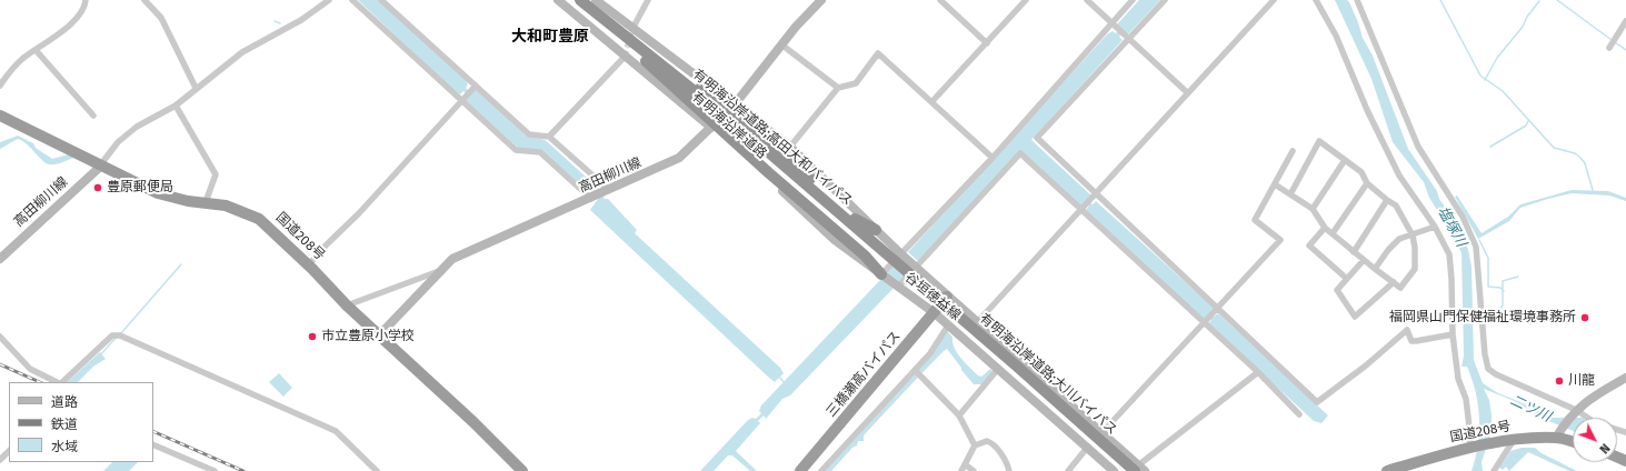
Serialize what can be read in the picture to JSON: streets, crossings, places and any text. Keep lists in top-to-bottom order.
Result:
{
  "streets": {
    "highway": [
      "有明海沿岸道路;高田大和バイパス",
      "国道208号",
      "三橋瀬高バイパス",
      "有明海沿岸道路;大川バイパス"
    ],
    "main road": ["有明海沿岸道路", "高田柳川線", "谷垣徳益線"]
  },
  "crossings": [
    ["有明海沿岸道路", "有明海沿岸道路;高田大和バイパス"],
    ["有明海沿岸道路", "高田柳川線"],
    ["有明海沿岸道路", "谷垣徳益線"],
    ["有明海沿岸道路;高田大和バイパス", "谷垣徳益線"],
    ["有明海沿岸道路;高田大和バイパス", "三橋瀬高バイパス"],
    ["有明海沿岸道路;高田大和バイパス", "有明海沿岸道路;大川バイパス"],
    ["高田柳川線", "国道208号"],
    ["谷垣徳益線", "三橋瀬高バイパス"],
    ["谷垣徳益線", "有明海沿岸道路;大川バイパス"],
    ["三橋瀬高バイパス", "有明海沿岸道路;大川バイパス"]
  ],
  "districts": ["大和町豊原"],
  "water": ["塩塚川", "二ツ川"],
  "places": [
    "豊原郵便局",
    "福岡県山門保健福祉環境事務所",
    "市立豊原小学校",
    "川龍"
  ],
  "legend": ["道路", "鉄道", "水域"],
  "north": "bottom right"
}
